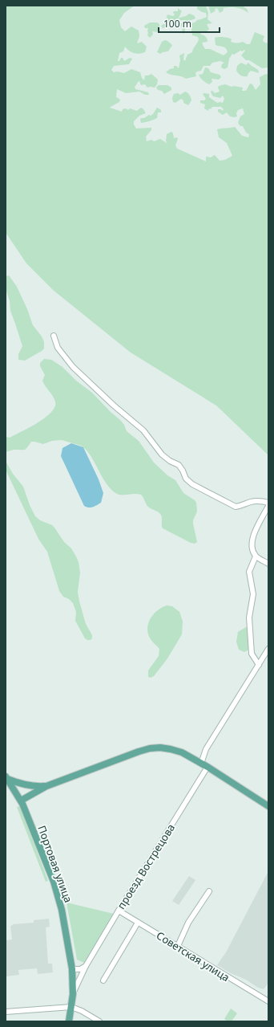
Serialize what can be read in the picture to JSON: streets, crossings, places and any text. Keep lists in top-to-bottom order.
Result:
{
  "streets": {
    "main road": ["Портовая улица"],
    "street": ["проезд Вострецова", "Советская улица"]
  },
  "crossings": [
    ["Портовая улица", "проезд Вострецова"],
    ["проезд Вострецова", "Советская улица"]
  ],
  "scale_bar": "100 m"
}
